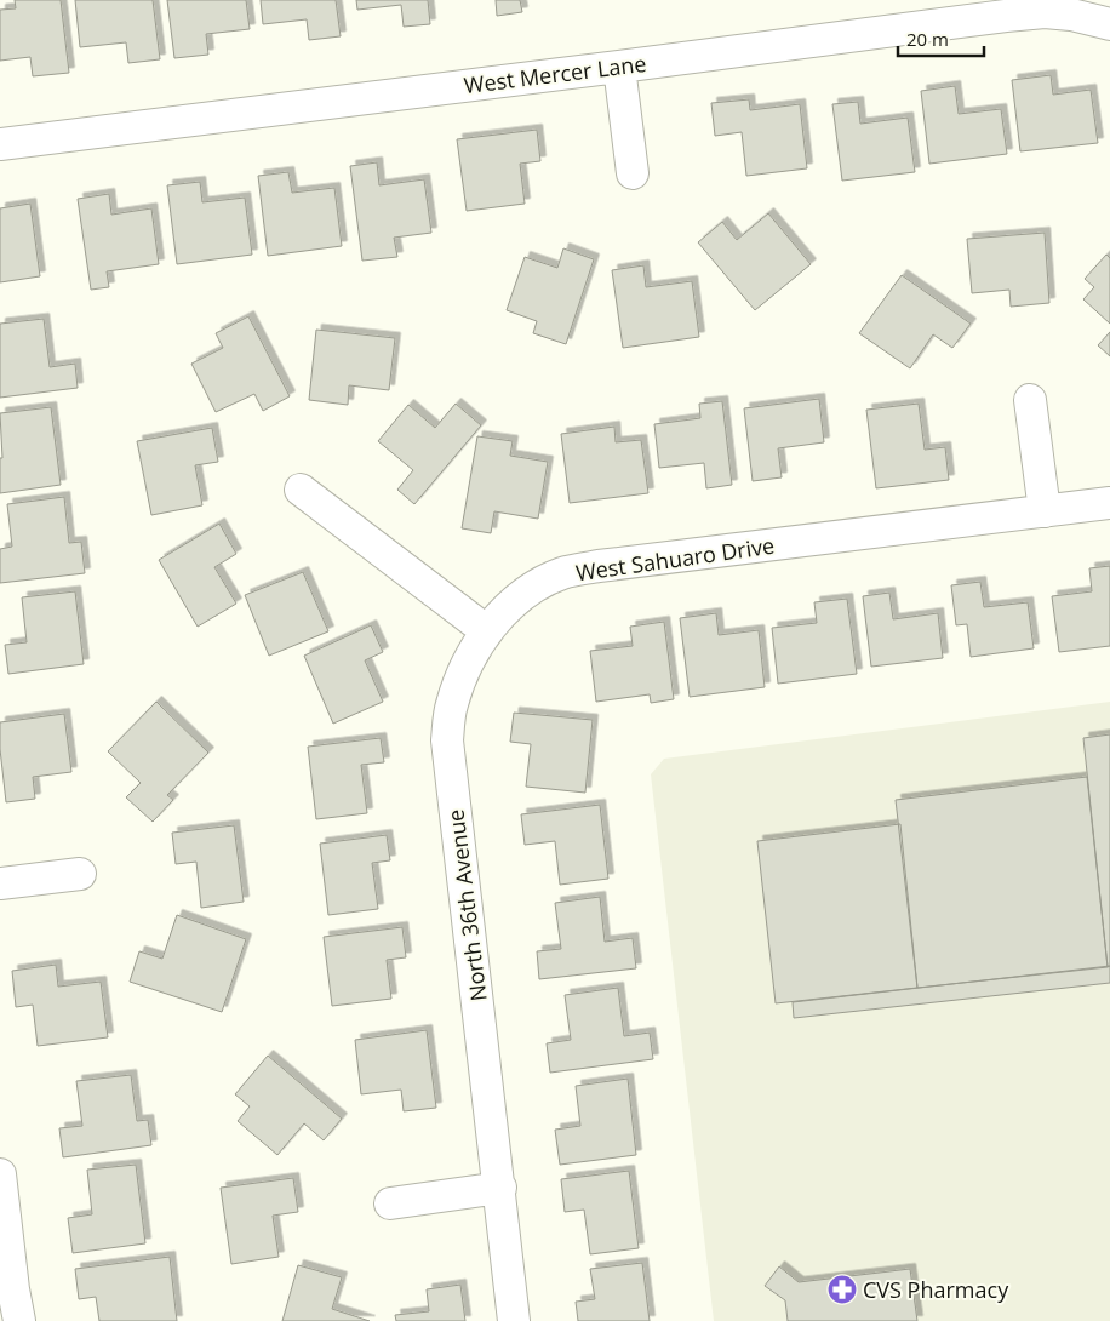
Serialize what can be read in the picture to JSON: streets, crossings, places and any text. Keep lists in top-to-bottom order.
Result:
{
  "streets": {
    "street": ["West Mercer Lane", "West Sahuaro Drive", "North 36th Avenue"]
  },
  "crossings": [
    ["West Sahuaro Drive", "North 36th Avenue"]
  ],
  "places": {
    "pharmacy": ["CVS Pharmacy"]
  },
  "scale_bar": "20 m"
}
